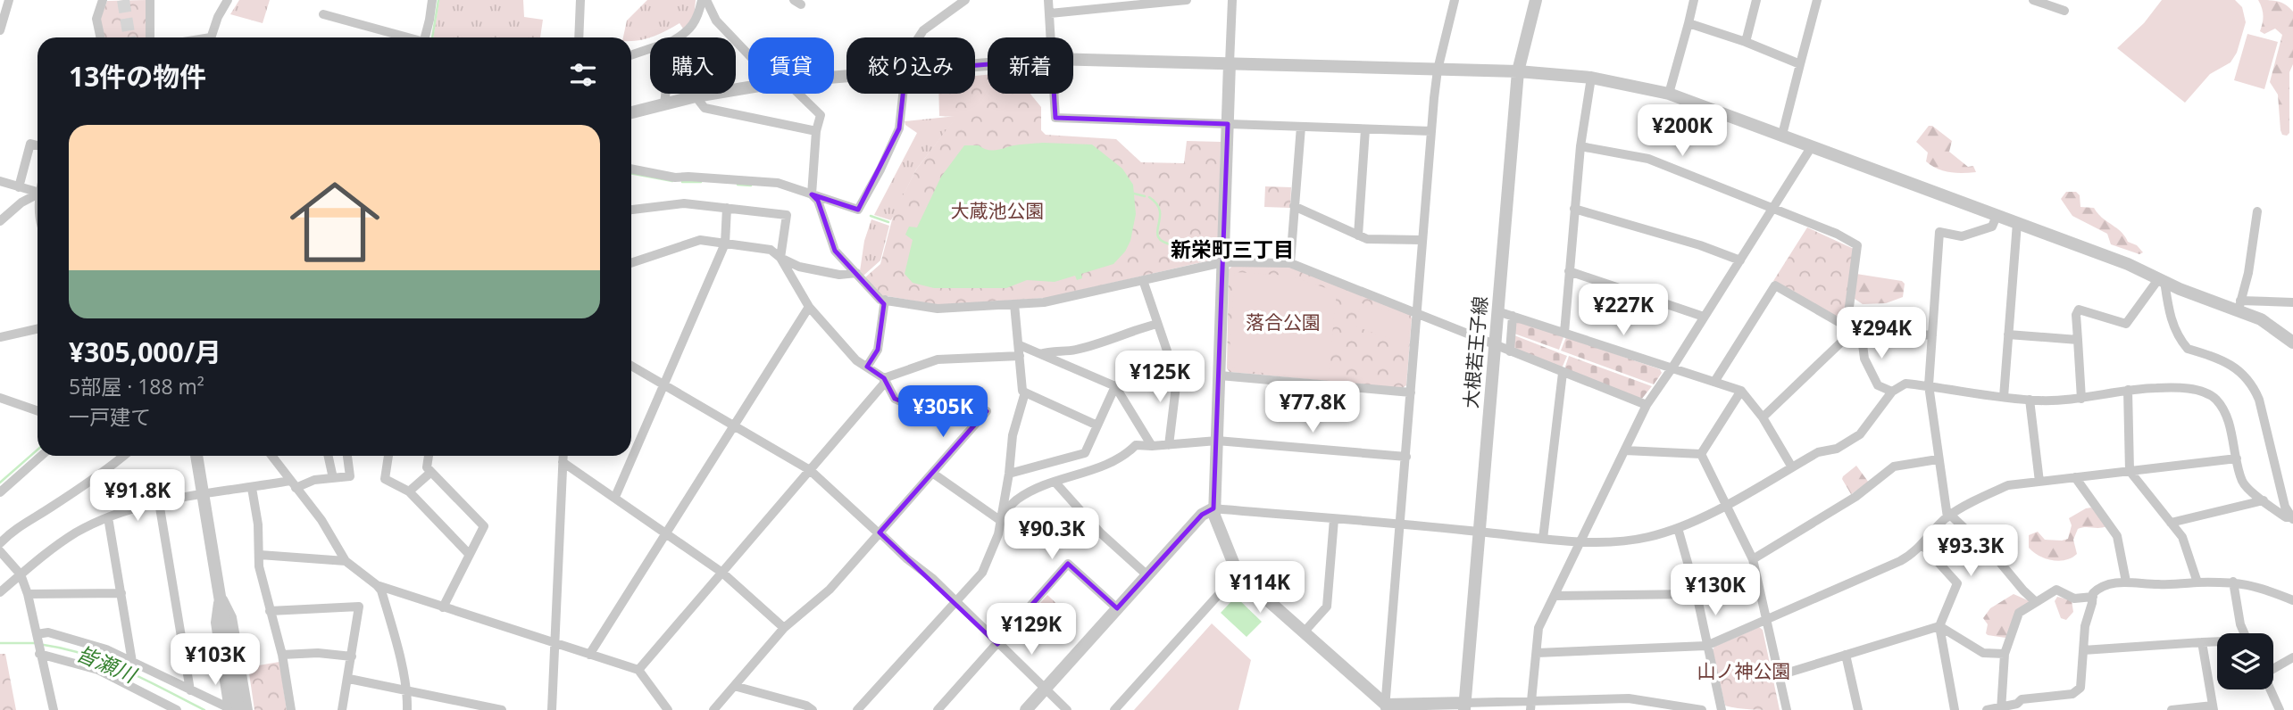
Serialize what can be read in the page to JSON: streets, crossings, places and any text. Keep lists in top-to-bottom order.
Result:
{
  "streets": {
    "street": ["大根若王子線"]
  },
  "districts": ["新栄町三丁目"],
  "water": ["皆瀬川"],
  "parks": ["大蔵池公園", "落合公園", "山ノ神公園"],
  "page": {
    "chip": [
      "購入",
      "賃貸",
      "絞り込み",
      "新着"
    ],
    "heading": "13件の物件",
    "price": [
      "¥200K",
      "¥227K",
      "¥294K",
      "¥125K",
      "¥77.8K",
      "¥305K",
      "¥91.8K",
      "¥90.3K",
      "¥93.3K",
      "¥114K",
      "¥130K",
      "¥129K",
      "¥103K"
    ],
    "list": [
      {
        "name": "¥305,000/月",
        "note": "5部屋 · 188 m² · 一戸建て"
      }
    ]
  }
}
